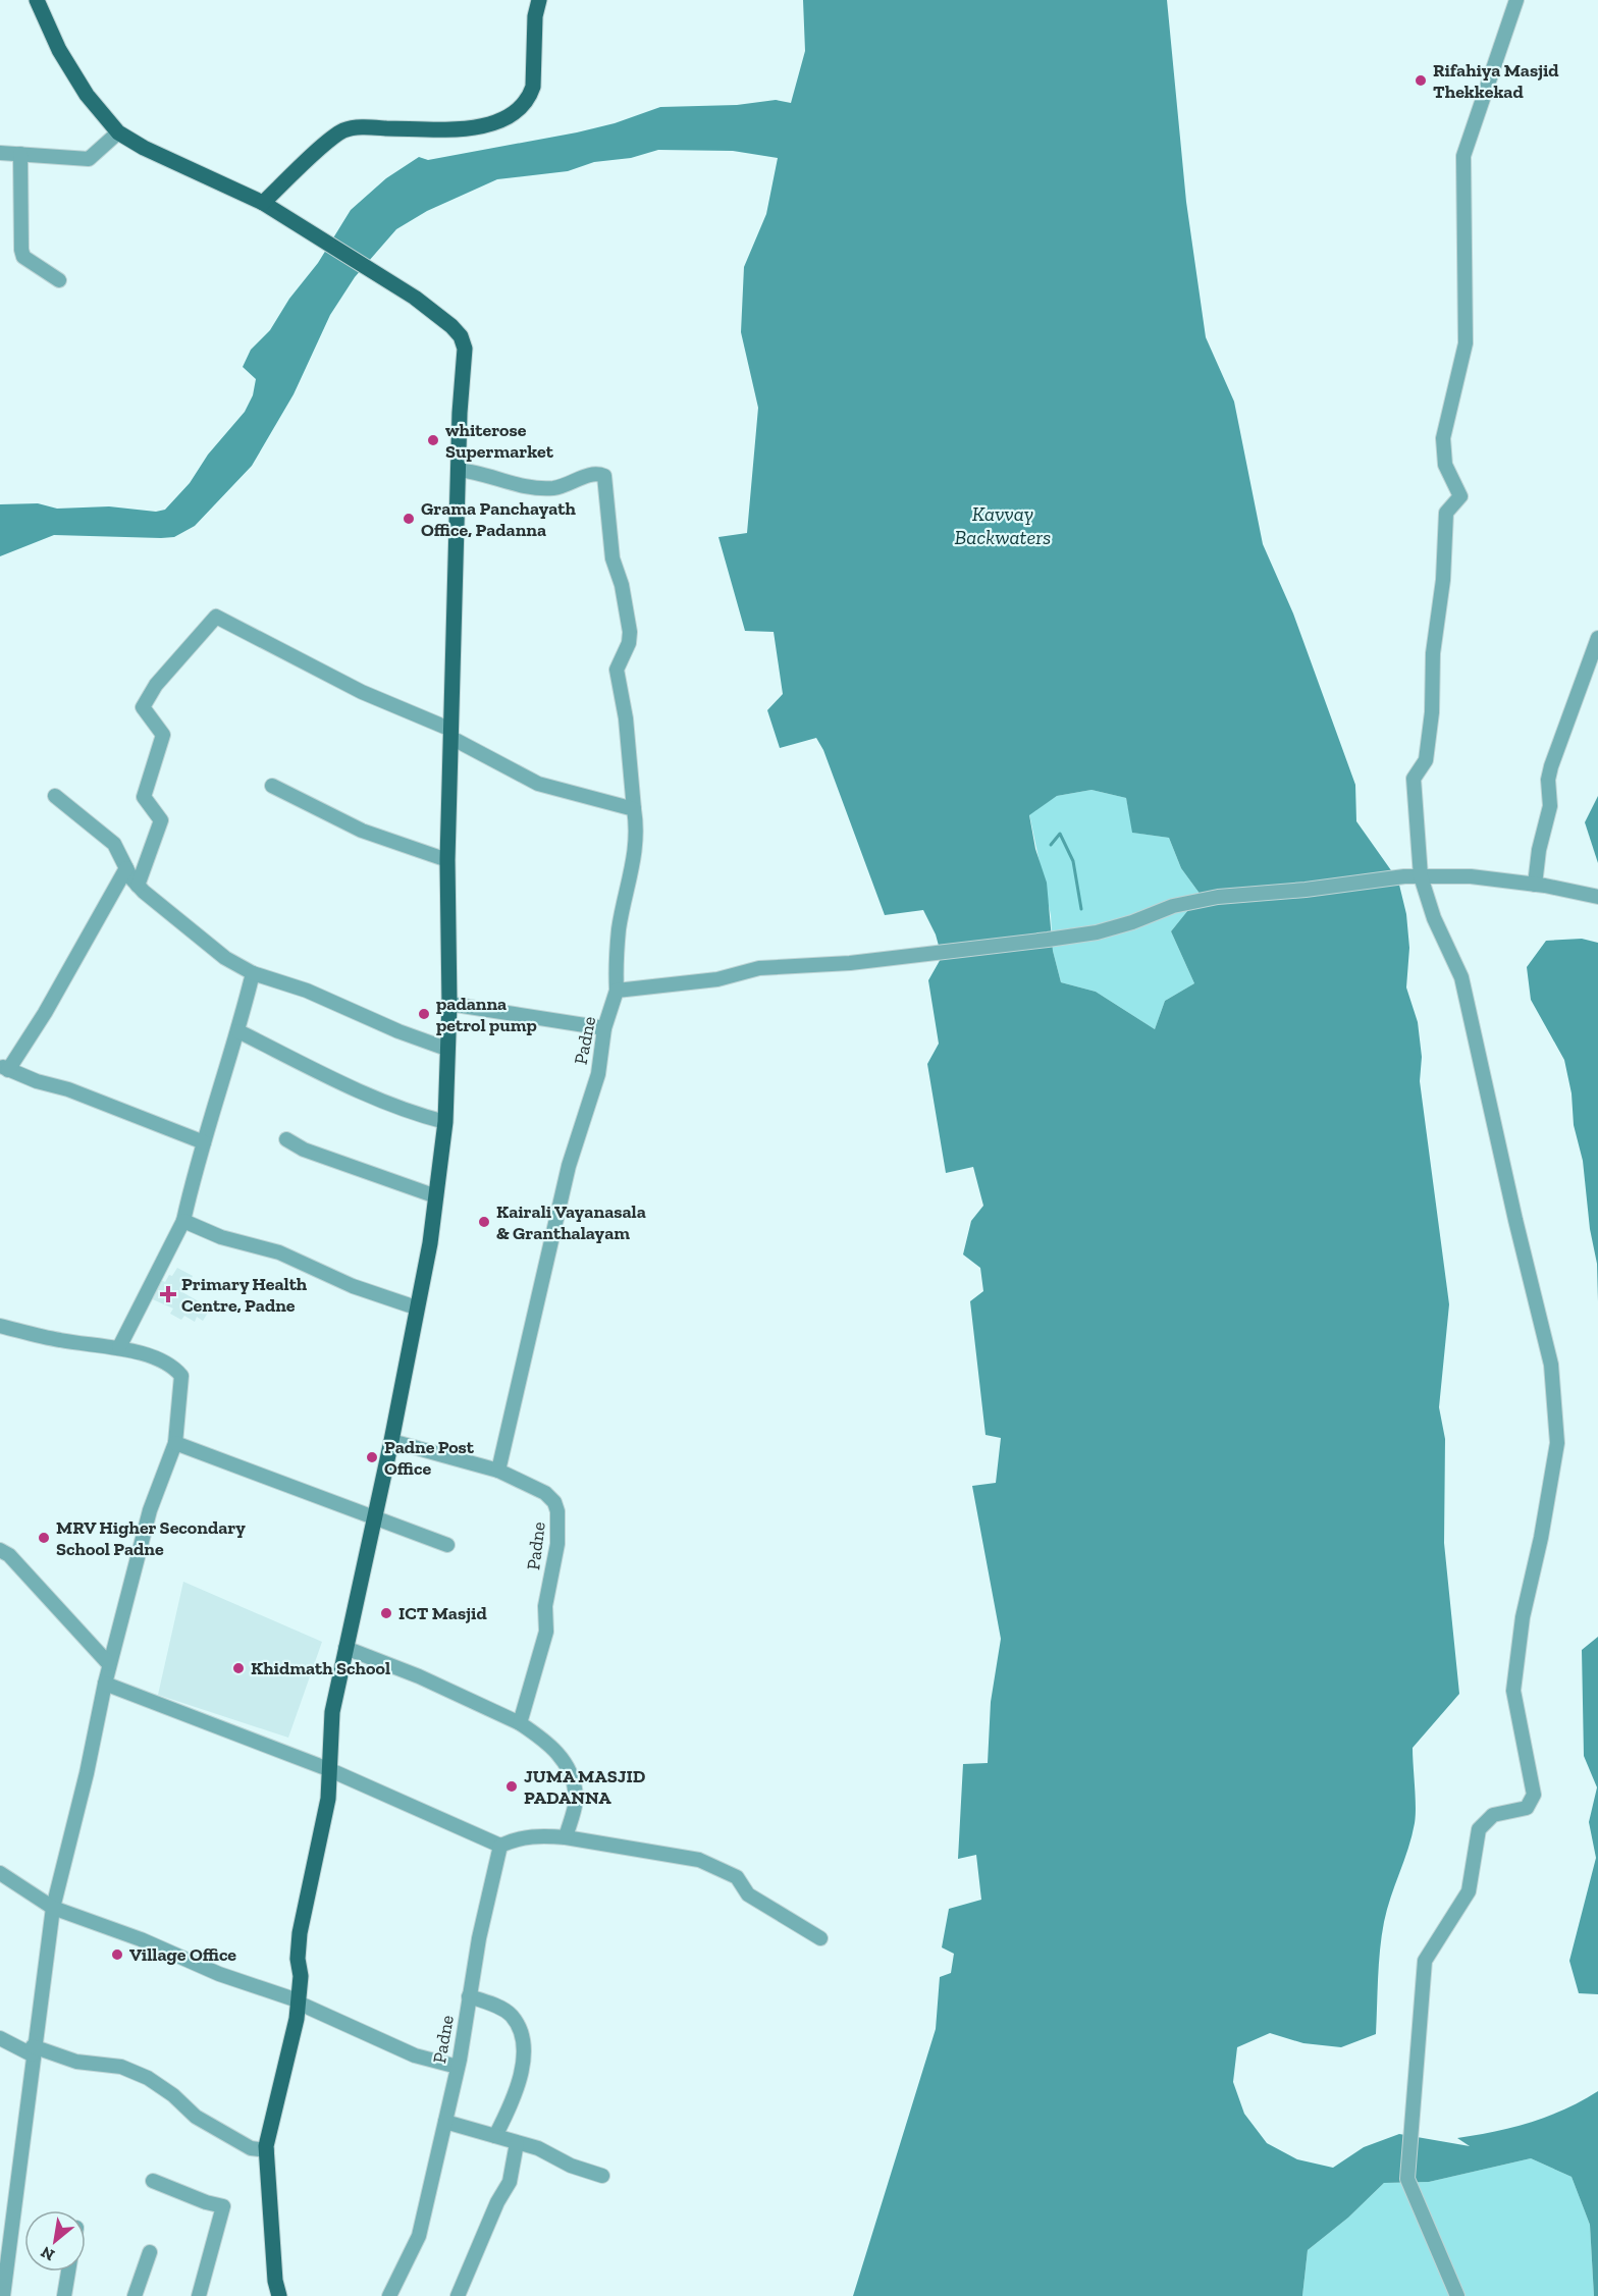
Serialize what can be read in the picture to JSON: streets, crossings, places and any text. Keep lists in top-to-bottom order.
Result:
{
  "streets": {
    "street": ["Padne"]
  },
  "water": ["Kavvay Backwaters"],
  "places": {
    "other": [
      "Rifahiya Masjid Thekkekad",
      "whiterose Supermarket",
      "Grama Panchayath Office, Padanna",
      "padanna petrol pump",
      "Kairali Vayanasala & Granthalayam",
      "Padne Post Office",
      "MRV Higher Secondary School Padne",
      "ICT Masjid",
      "Khidmath School",
      "JUMA MASJID PADANNA",
      "Village Office"
    ],
    "health": ["Primary Health Centre, Padne"]
  },
  "north": "bottom left"
}
